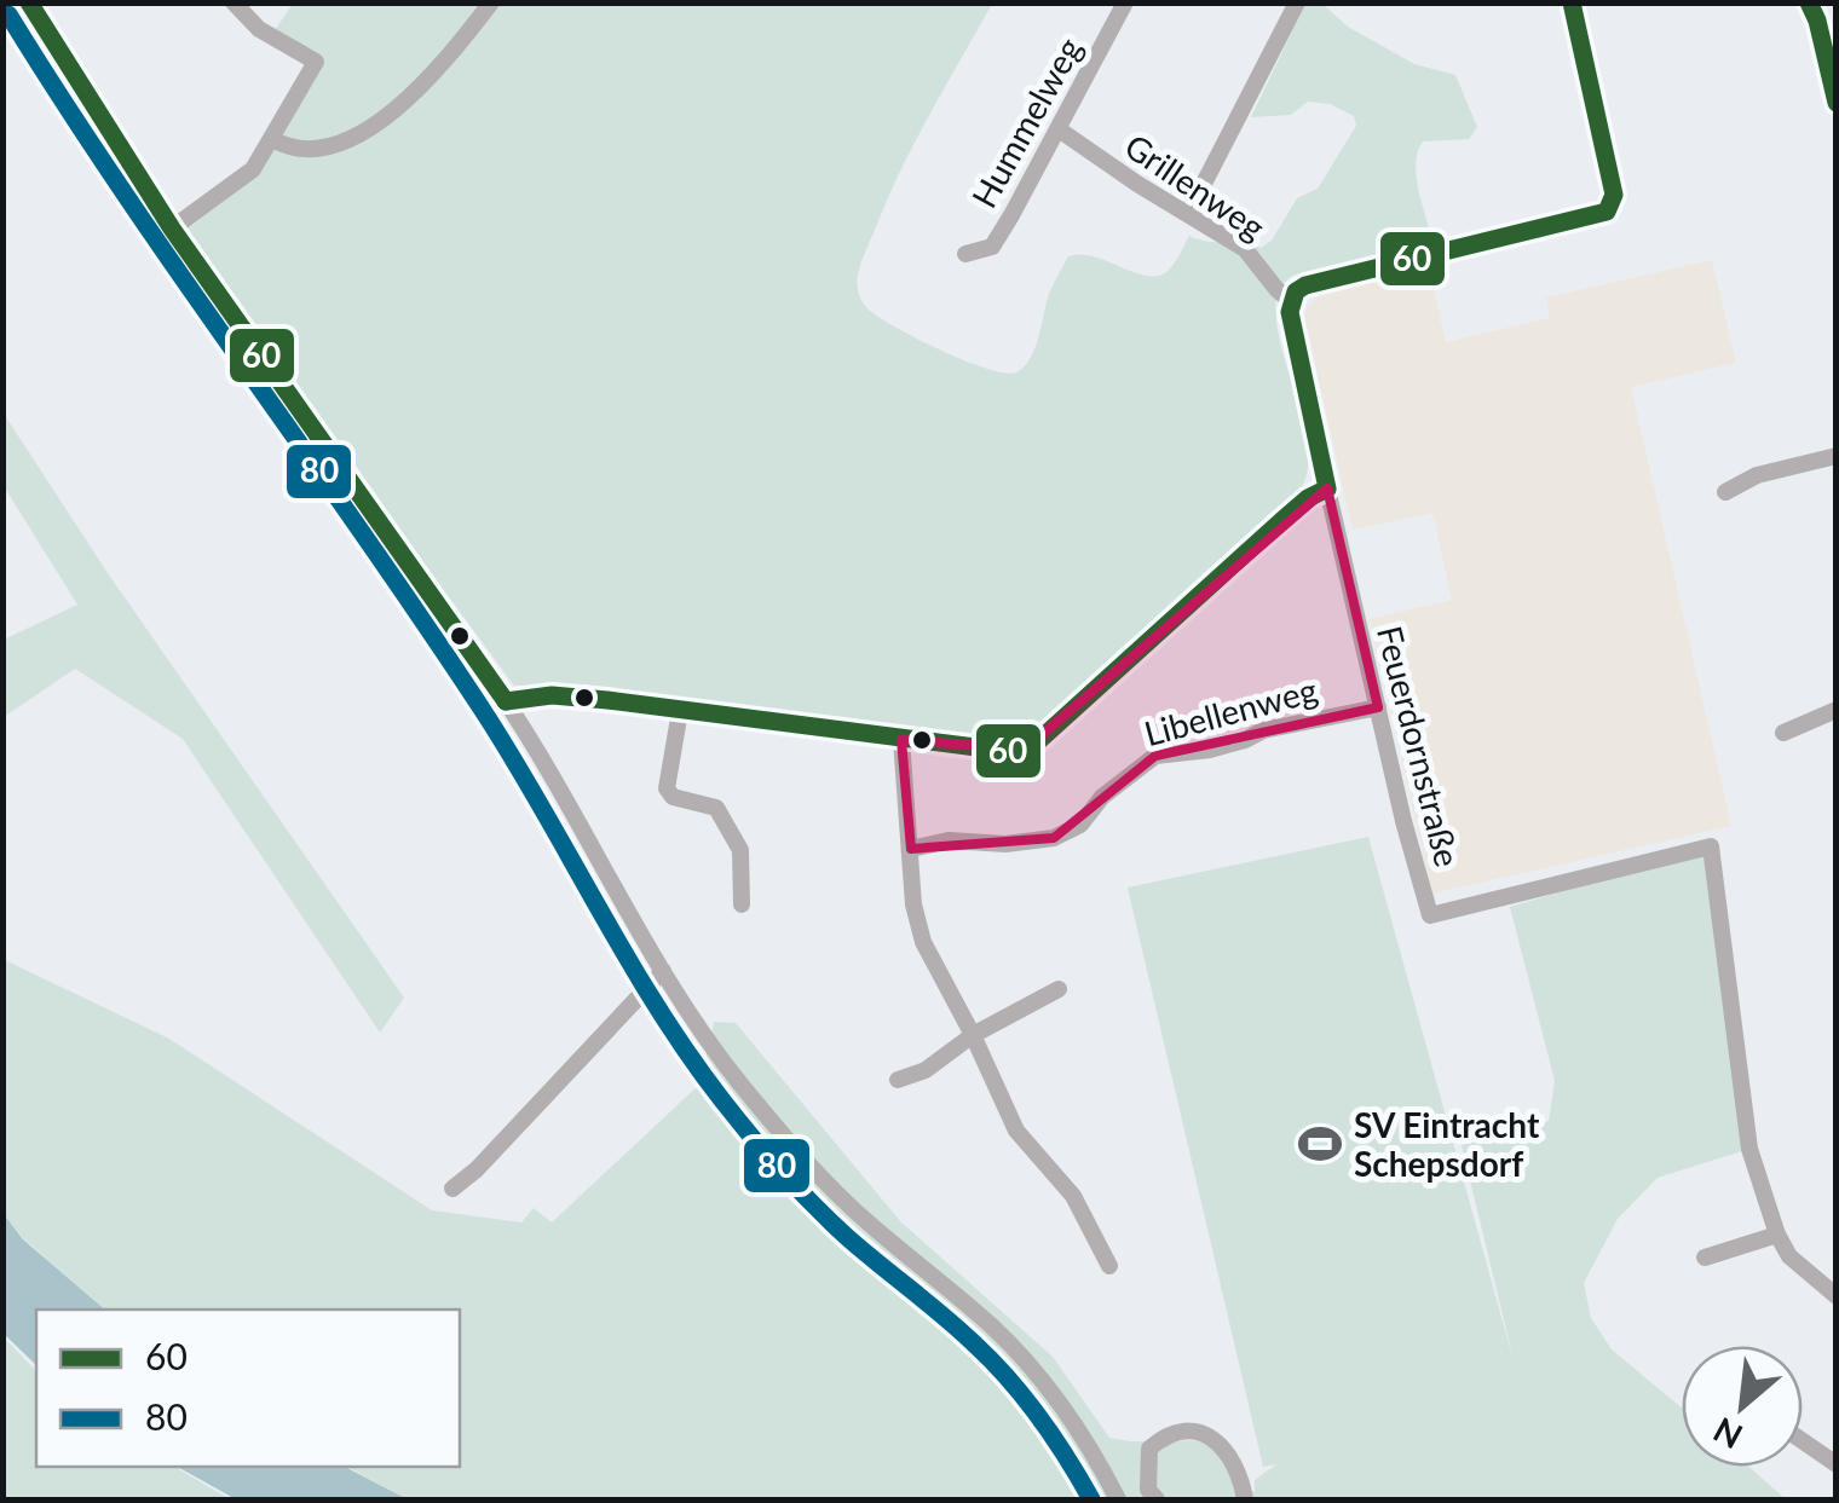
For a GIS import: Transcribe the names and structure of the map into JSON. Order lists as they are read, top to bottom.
{
  "streets": {
    "street": [
      "Hummelweg",
      "Grillenweg",
      "Libellenweg",
      "Feuerdornstraße"
    ]
  },
  "crossings": [
    ["Hummelweg", "Grillenweg"],
    ["Grillenweg", "Feuerdornstraße"],
    ["Libellenweg", "Feuerdornstraße"]
  ],
  "places": {
    "sports": ["SV Eintracht Schepsdorf"]
  },
  "lines": ["transit line 60", "transit line 80"],
  "legend": ["60", "80"],
  "north": "bottom left"
}
